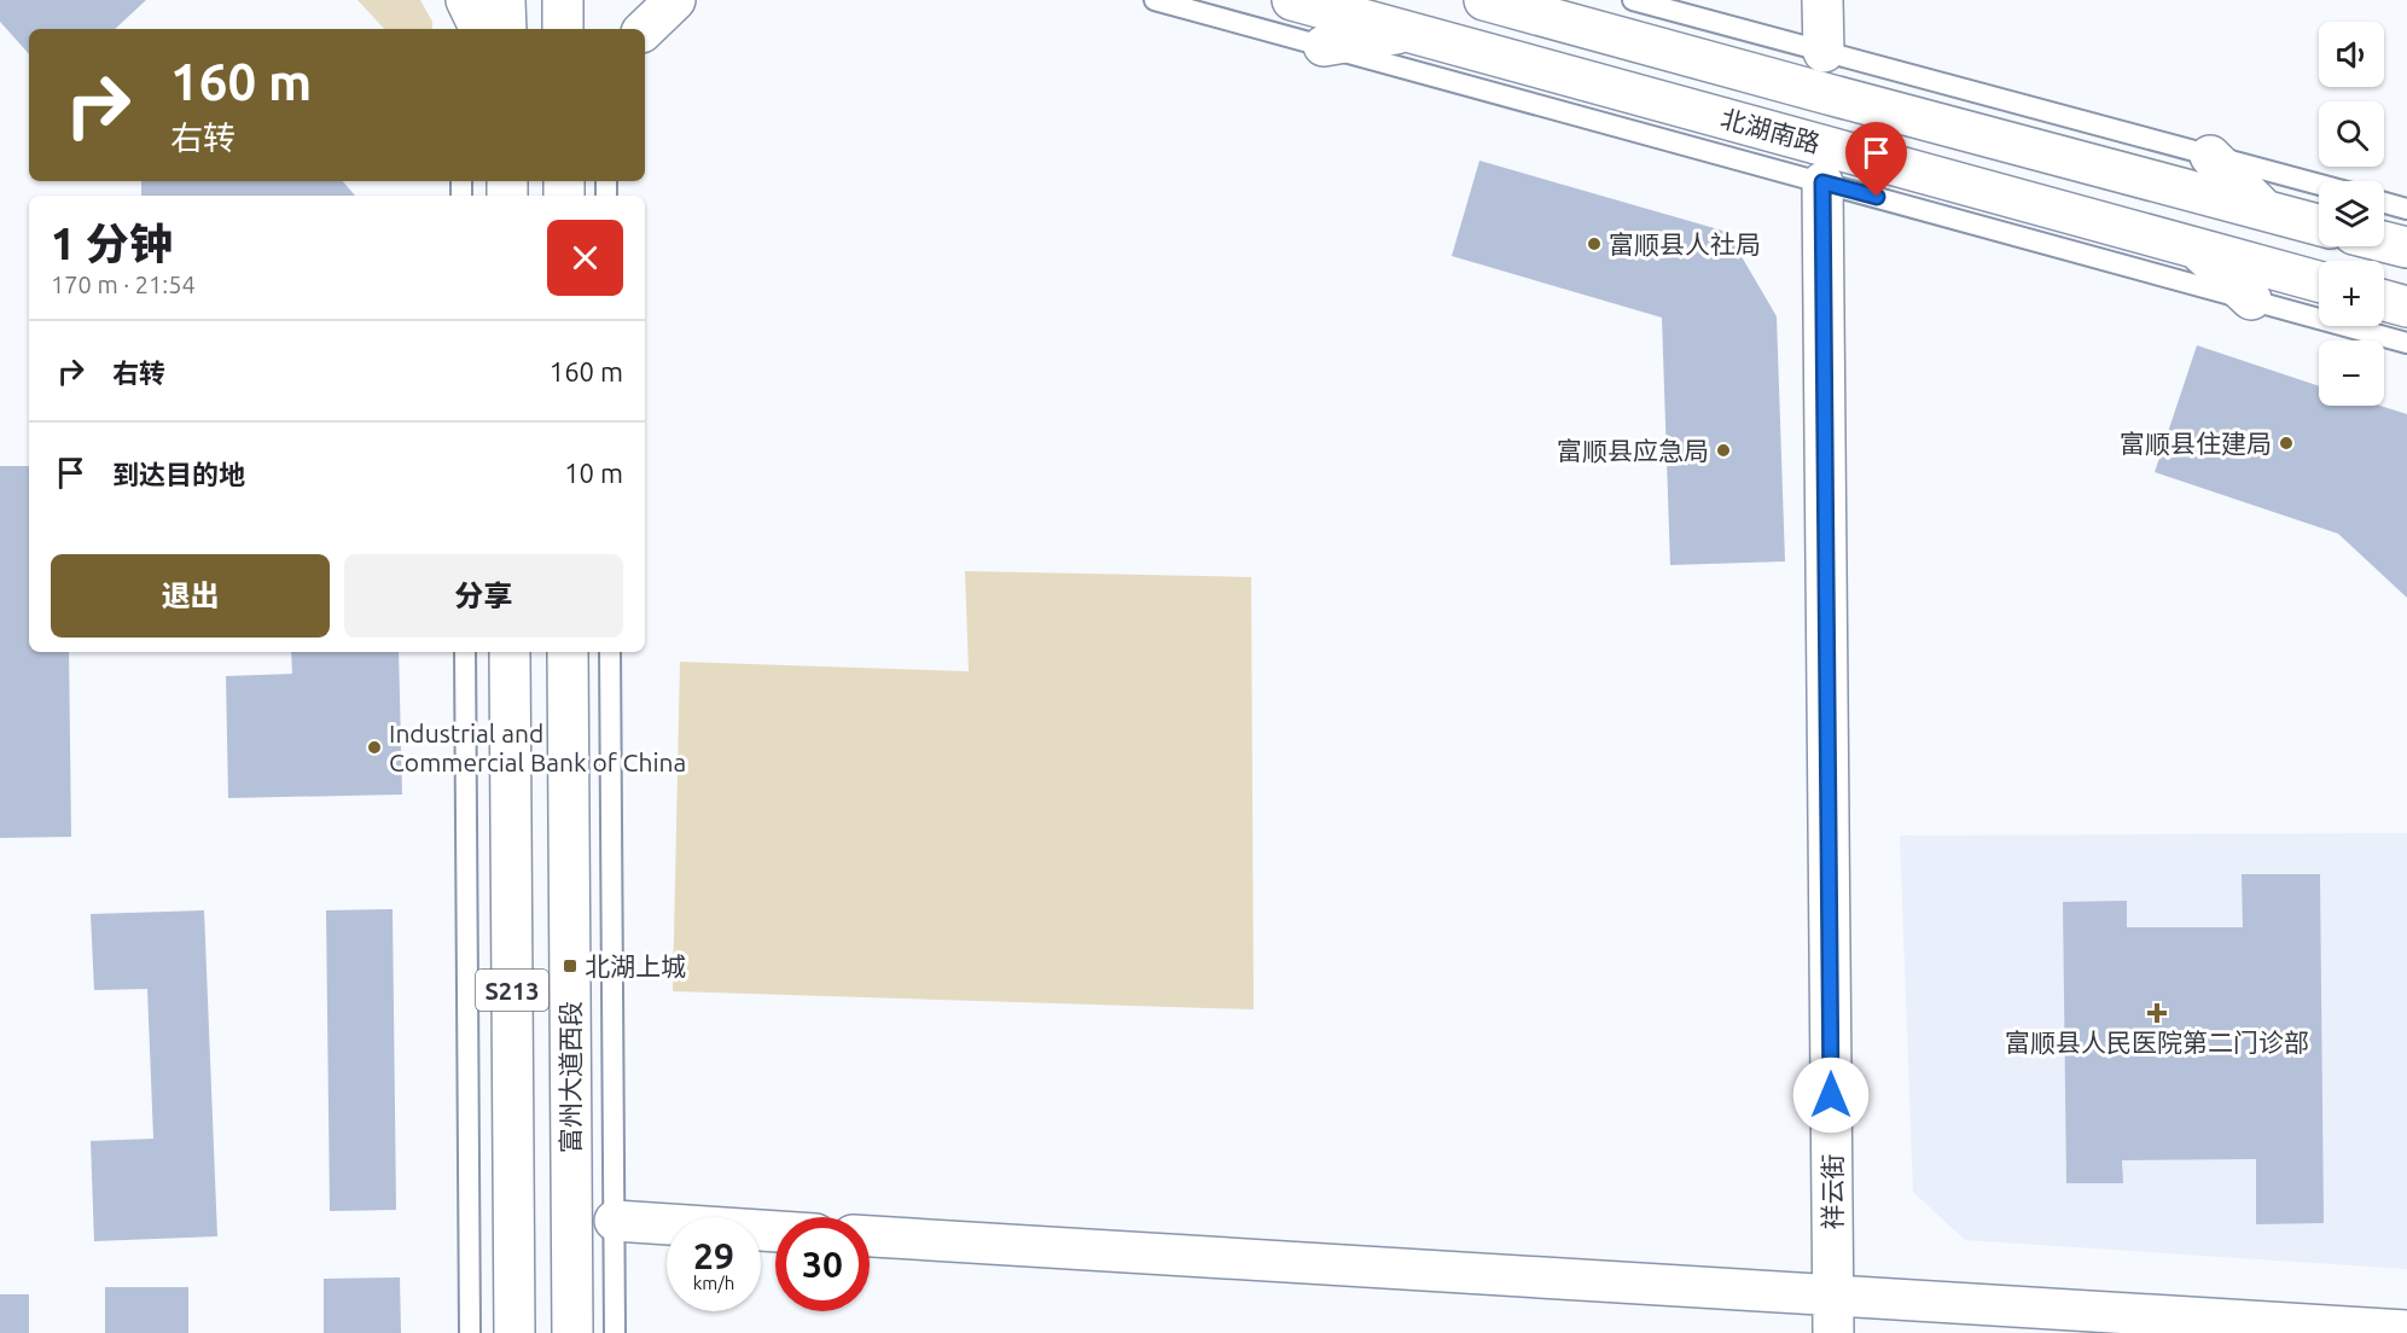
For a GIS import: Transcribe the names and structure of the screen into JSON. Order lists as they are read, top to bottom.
{
  "streets": {
    "main road": [
      "北湖南路",
      "S213",
      "富州大道西段",
      "祥云街"
    ]
  },
  "places": {
    "other": [
      "富顺县人社局",
      "富顺县住建局",
      "富顺县应急局",
      "Industrial and Commercial Bank of China"
    ],
    "transit": ["北湖上城"],
    "health": ["富顺县人民医院第二门诊部"]
  },
  "page": {
    "map_buttons": ["+", "−"],
    "turn": ["160 m", "右转"],
    "heading": ["1 分钟", "170 m · 21:54"],
    "list": [
      {
        "name": "右转",
        "value": "160 m"
      },
      {
        "name": "到达目的地",
        "value": "10 m"
      }
    ],
    "buttons": ["退出", "分享"],
    "speed": "29 km/h",
    "limit": "30"
  }
}
